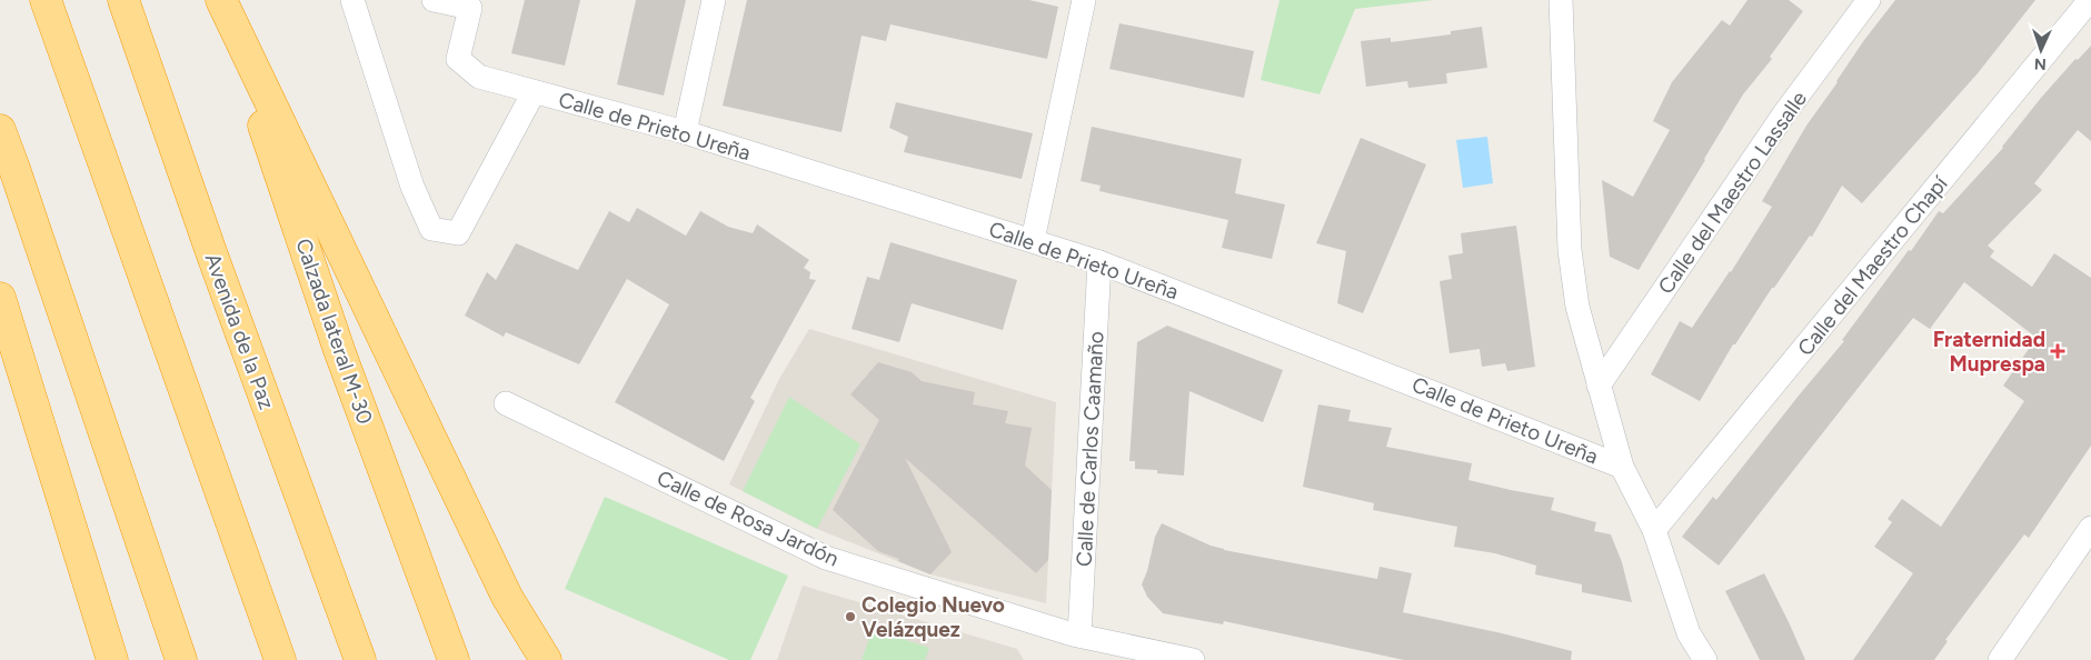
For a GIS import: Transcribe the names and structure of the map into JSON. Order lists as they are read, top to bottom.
{
  "streets": {
    "highway": ["Avenida de la Paz", "Calzada lateral M-30"],
    "street": [
      "Calle de Prieto Ureña",
      "Calle del Maestro Lassalle",
      "Calle del Maestro Chapí",
      "Calle de Carlos Caamaño",
      "Calle de Rosa Jardón"
    ]
  },
  "crossings": [
    ["Calle de Prieto Ureña", "Calle de Carlos Caamaño"],
    ["Calle de Carlos Caamaño", "Calle de Rosa Jardón"]
  ],
  "places": {
    "health": ["Fraternidad Muprespa"],
    "other": ["Colegio Nuevo Velázquez"]
  },
  "north": "bottom"
}
